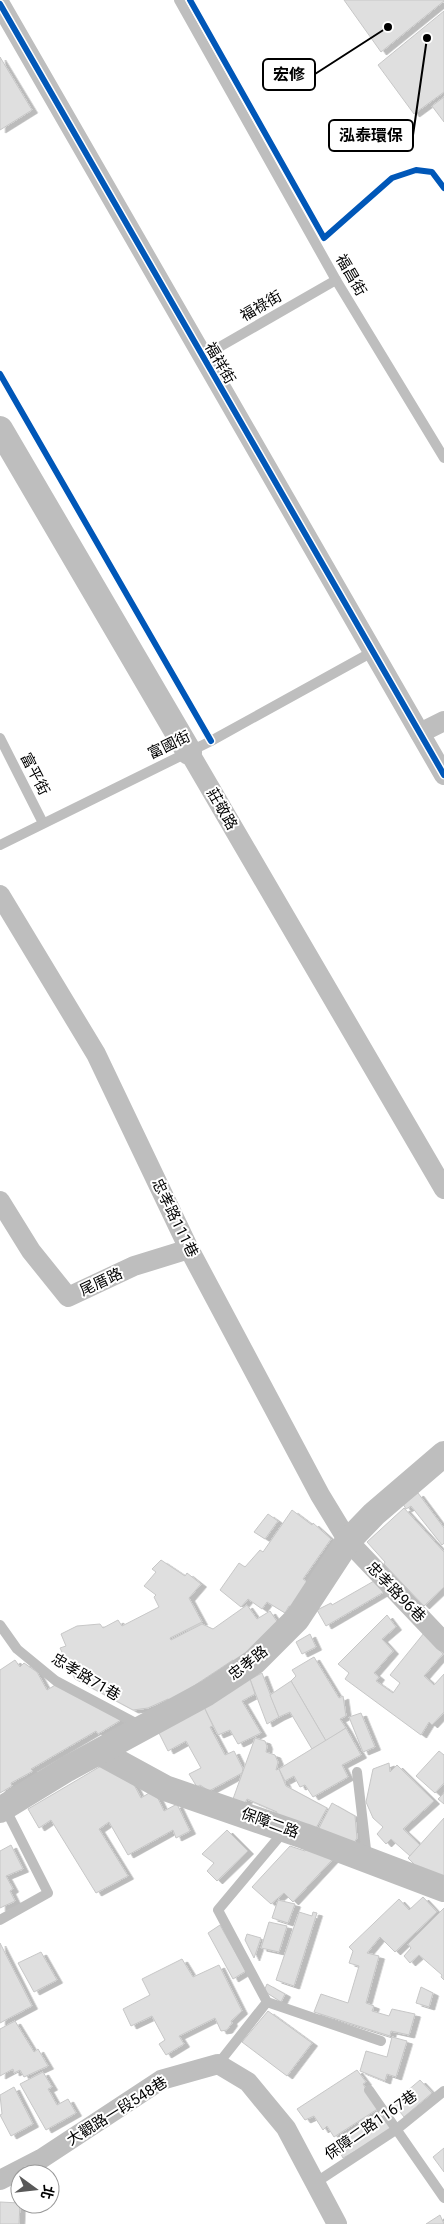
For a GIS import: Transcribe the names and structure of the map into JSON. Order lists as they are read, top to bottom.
{
  "streets": {
    "street": [
      "福祥街",
      "莊敬路",
      "忠孝路111巷",
      "尾厝路",
      "忠孝路96巷",
      "忠孝路",
      "保障二路",
      "大觀路一段548巷"
    ],
    "lane": [
      "福昌街",
      "福祿街",
      "富國街",
      "富平街",
      "忠孝路71巷",
      "保障二路1167巷"
    ]
  },
  "crossings": [
    ["福昌街", "福祿街"],
    ["福祿街", "福祥街"],
    ["福祥街", "富國街"],
    ["富國街", "富平街"],
    ["富國街", "莊敬路"],
    ["忠孝路111巷", "尾厝路"],
    ["忠孝路111巷", "忠孝路96巷"],
    ["忠孝路111巷", "忠孝路"],
    ["忠孝路96巷", "忠孝路"],
    ["忠孝路", "忠孝路71巷"],
    ["忠孝路", "保障二路"]
  ],
  "places": ["宏修", "泓泰環保"],
  "north": "right"
}
